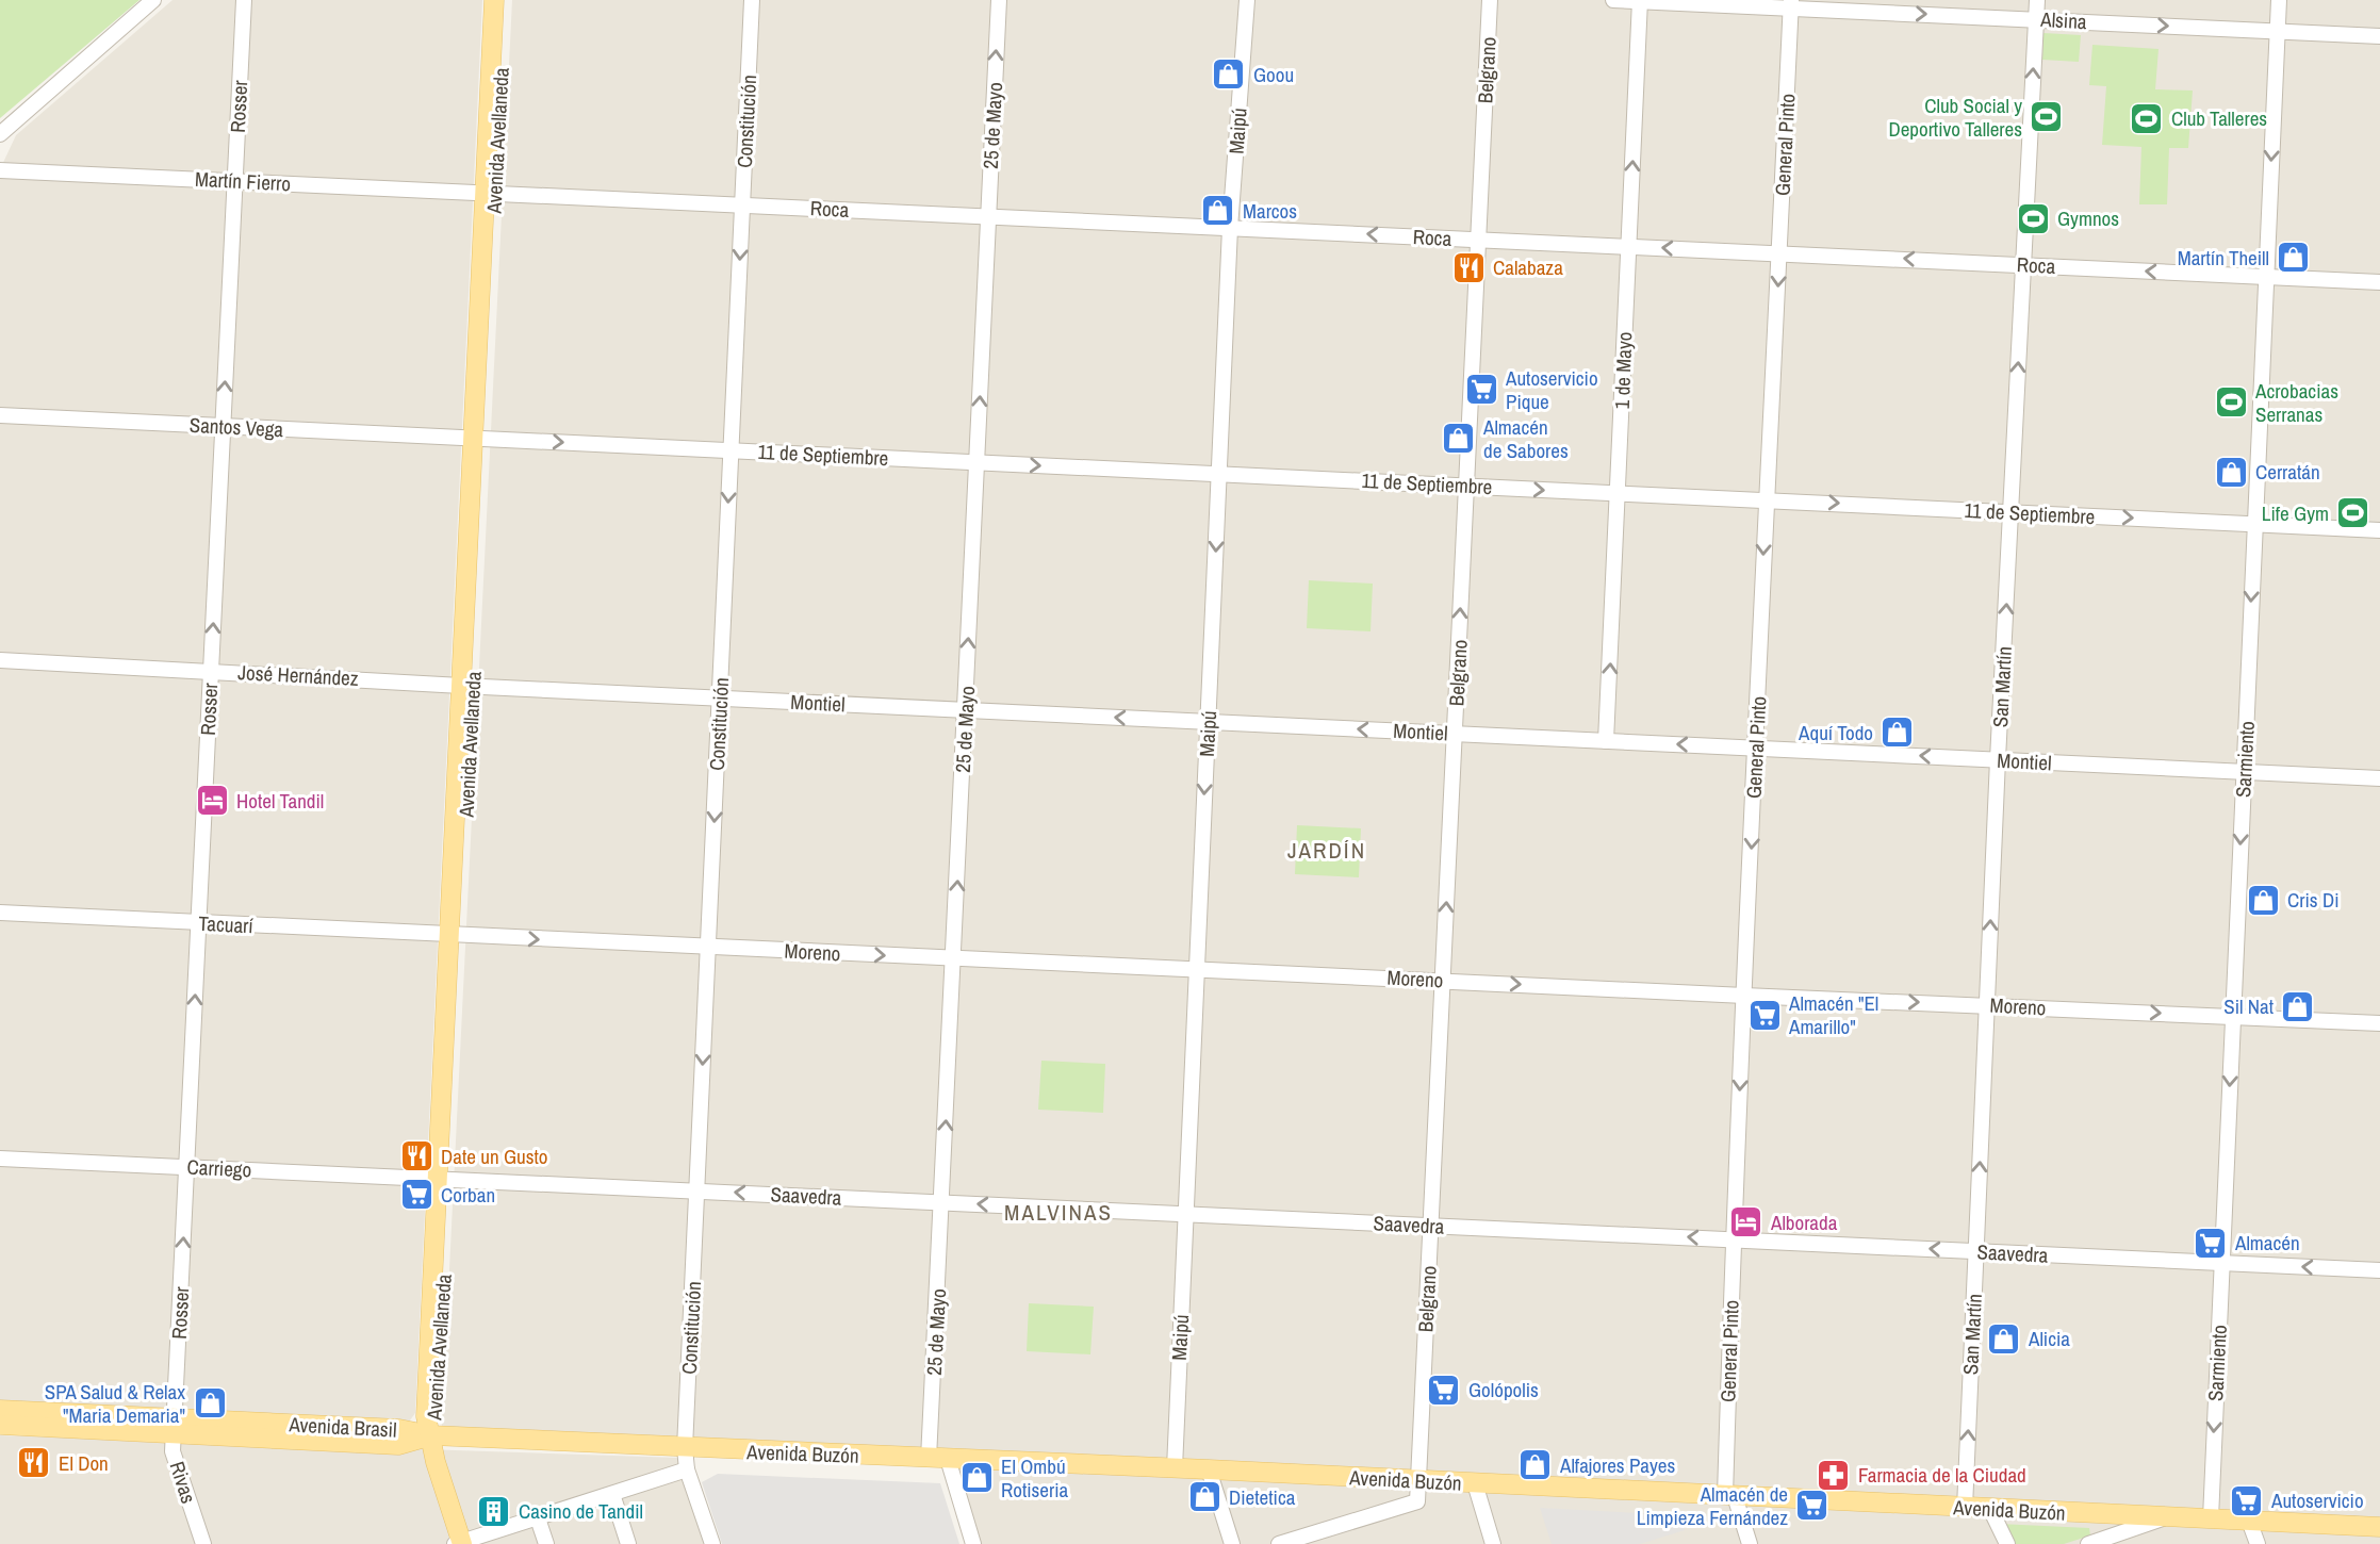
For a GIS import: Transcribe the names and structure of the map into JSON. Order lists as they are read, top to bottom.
{
  "streets": {
    "main road": ["Avenida Avellaneda", "Avenida Brasil", "Avenida Buzón"],
    "street": [
      "Alsina",
      "Belgrano",
      "Rosser",
      "Constitución",
      "25 de Mayo",
      "Maipú",
      "General Pinto",
      "Martín Fierro",
      "Roca",
      "1 de Mayo",
      "Santos Vega",
      "11 de Septiembre",
      "José Hernández",
      "San Martín",
      "Montiel",
      "Sarmiento",
      "Tacuarí",
      "Moreno",
      "Carriego",
      "Saavedra",
      "Rivas"
    ]
  },
  "crossings": [
    ["Alsina", "General Pinto"],
    ["Alsina", "1 de Mayo"],
    ["Alsina", "San Martín"],
    ["Alsina", "Sarmiento"],
    ["Belgrano", "Roca"],
    ["Belgrano", "11 de Septiembre"],
    ["Belgrano", "Montiel"],
    ["Belgrano", "Moreno"],
    ["Belgrano", "Saavedra"],
    ["Belgrano", "Avenida Buzón"],
    ["Rosser", "Martín Fierro"],
    ["Rosser", "Santos Vega"],
    ["Rosser", "José Hernández"],
    ["Rosser", "Tacuarí"],
    ["Rosser", "Carriego"],
    ["Rosser", "Avenida Brasil"],
    ["Rosser", "Rivas"],
    ["Constitución", "Roca"],
    ["Constitución", "11 de Septiembre"],
    ["Constitución", "Montiel"],
    ["Constitución", "Moreno"],
    ["Constitución", "Saavedra"],
    ["Constitución", "Avenida Buzón"],
    ["25 de Mayo", "Roca"],
    ["25 de Mayo", "11 de Septiembre"],
    ["25 de Mayo", "Montiel"],
    ["25 de Mayo", "Moreno"],
    ["25 de Mayo", "Saavedra"],
    ["25 de Mayo", "Avenida Buzón"],
    ["Maipú", "Roca"],
    ["Maipú", "11 de Septiembre"],
    ["Maipú", "Montiel"],
    ["Maipú", "Moreno"],
    ["Maipú", "Saavedra"],
    ["Maipú", "Avenida Buzón"],
    ["Avenida Avellaneda", "Martín Fierro"],
    ["Avenida Avellaneda", "Roca"],
    ["Avenida Avellaneda", "Santos Vega"],
    ["Avenida Avellaneda", "11 de Septiembre"],
    ["Avenida Avellaneda", "José Hernández"],
    ["Avenida Avellaneda", "Montiel"],
    ["Avenida Avellaneda", "Tacuarí"],
    ["Avenida Avellaneda", "Moreno"],
    ["Avenida Avellaneda", "Carriego"],
    ["Avenida Avellaneda", "Saavedra"],
    ["Avenida Avellaneda", "Avenida Brasil"],
    ["Avenida Avellaneda", "Avenida Buzón"],
    ["General Pinto", "Roca"],
    ["General Pinto", "11 de Septiembre"],
    ["General Pinto", "Montiel"],
    ["General Pinto", "Moreno"],
    ["General Pinto", "Saavedra"],
    ["General Pinto", "Avenida Buzón"],
    ["Martín Fierro", "Roca"],
    ["Roca", "1 de Mayo"],
    ["Roca", "San Martín"],
    ["Roca", "Sarmiento"],
    ["1 de Mayo", "11 de Septiembre"],
    ["1 de Mayo", "Montiel"],
    ["Santos Vega", "11 de Septiembre"],
    ["11 de Septiembre", "San Martín"],
    ["11 de Septiembre", "Sarmiento"],
    ["José Hernández", "Montiel"],
    ["San Martín", "Montiel"],
    ["San Martín", "Moreno"],
    ["San Martín", "Saavedra"],
    ["San Martín", "Avenida Buzón"],
    ["Montiel", "Sarmiento"],
    ["Sarmiento", "Moreno"],
    ["Sarmiento", "Saavedra"],
    ["Sarmiento", "Avenida Buzón"],
    ["Tacuarí", "Moreno"],
    ["Carriego", "Saavedra"],
    ["Avenida Brasil", "Avenida Buzón"],
    ["Avenida Brasil", "Rivas"]
  ],
  "one_way": [
    "Alsina",
    "Rosser",
    "Constitución",
    "25 de Mayo",
    "General Pinto",
    "Roca",
    "1 de Mayo",
    "11 de Septiembre",
    "San Martín",
    "Montiel",
    "Sarmiento",
    "Moreno",
    "Saavedra"
  ],
  "districts": ["JARDÍN", "MALVINAS"],
  "places": {
    "shop": [
      "Goou",
      "Marcos",
      "Martín Theill",
      "Almacén de Sabores",
      "Cerratán",
      "Aquí Todo",
      "Cris Di",
      "Sil Nat",
      "Alicia",
      "SPA Salud & Relax \"Maria Demaria\"",
      "Alfajores Payes",
      "El Ombú Rotiseria",
      "Dietetica"
    ],
    "sports": [
      "Club Social y Deportivo Talleres",
      "Club Talleres",
      "Gymnos",
      "Acrobacias Serranas",
      "Life Gym"
    ],
    "restaurant": ["Calabaza", "Date un Gusto", "El Don"],
    "supermarket": [
      "Autoservicio Pique",
      "Almacén \"El Amarillo\"",
      "Corban",
      "Almacén",
      "Golópolis",
      "Autoservicio",
      "Almacén de Limpieza Fernández"
    ],
    "hotel": ["Hotel Tandil", "Alborada"],
    "pharmacy": ["Farmacia de la Ciudad"],
    "building": ["Casino de Tandil"]
  }
}
